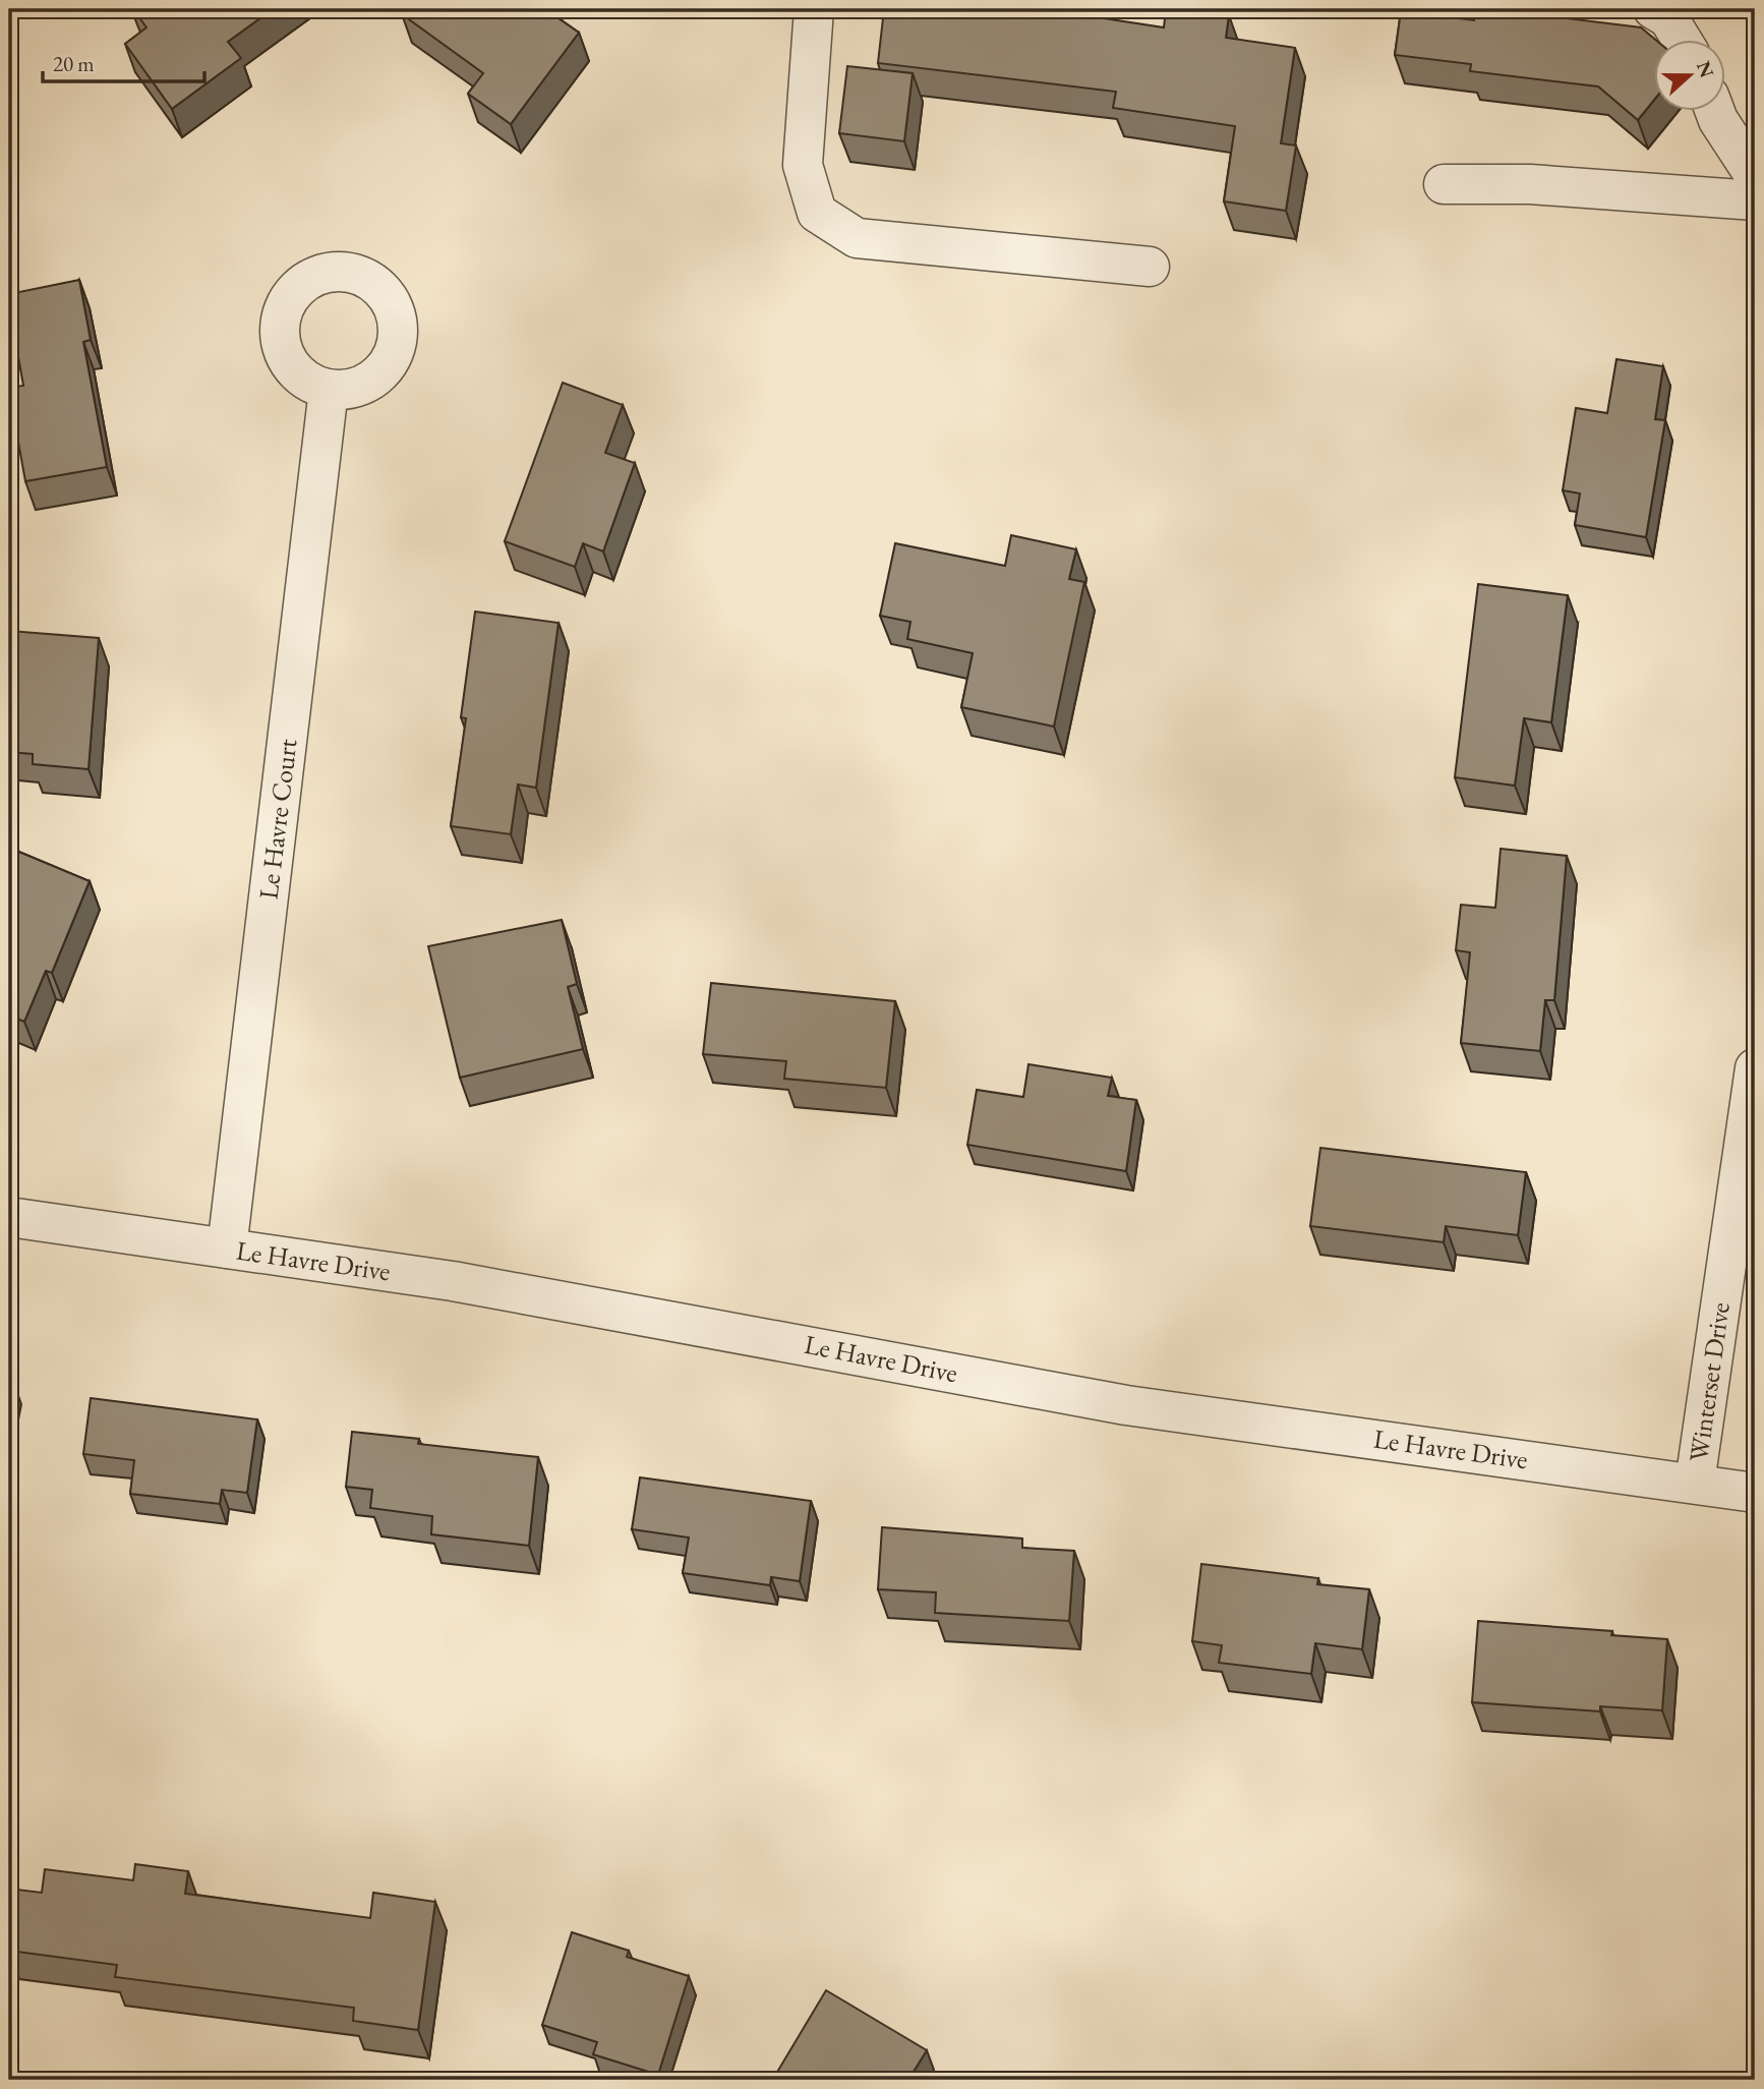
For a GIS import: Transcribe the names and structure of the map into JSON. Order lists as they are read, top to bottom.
{
  "streets": {
    "street": ["Le Havre Court", "Le Havre Drive", "Winterset Drive"]
  },
  "crossings": [
    ["Le Havre Court", "Le Havre Drive"],
    ["Le Havre Drive", "Winterset Drive"]
  ],
  "scale_bar": "20 m",
  "north": "right"
}
